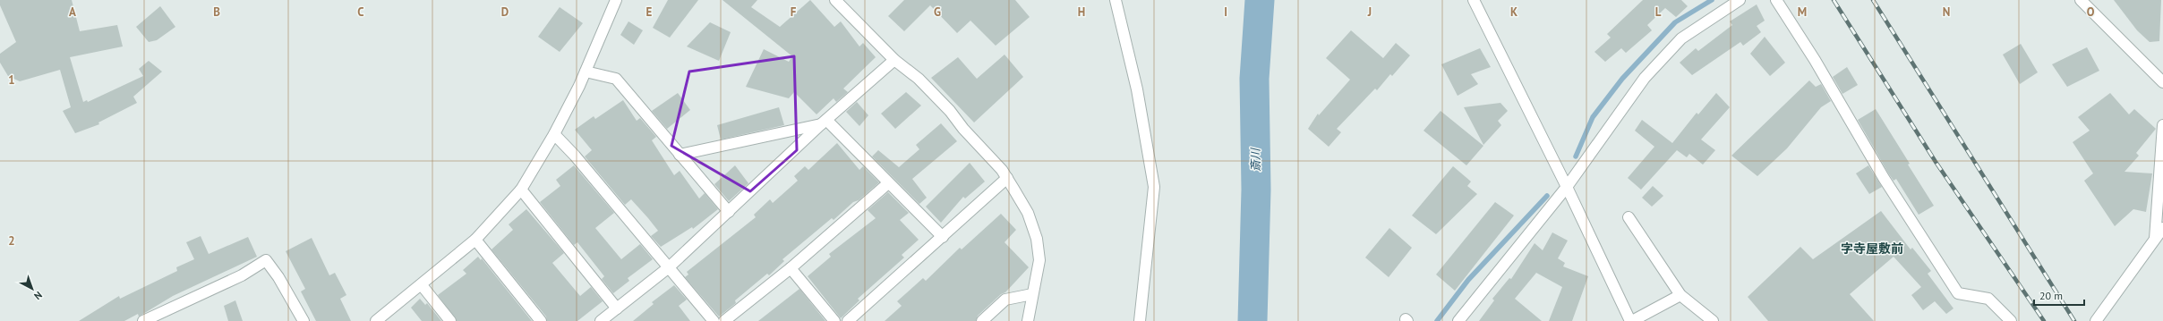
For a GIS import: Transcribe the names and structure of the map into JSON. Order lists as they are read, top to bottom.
{
  "districts": ["字寺屋敷前"],
  "water": ["斎川"],
  "scale_bar": "20 m",
  "north": "bottom right",
  "grid": {
    "columns": [
      "A",
      "B",
      "C",
      "D",
      "E",
      "F",
      "G",
      "H",
      "I",
      "J",
      "K",
      "L",
      "M",
      "N",
      "O"
    ],
    "rows": ["1", "2"]
  }
}
